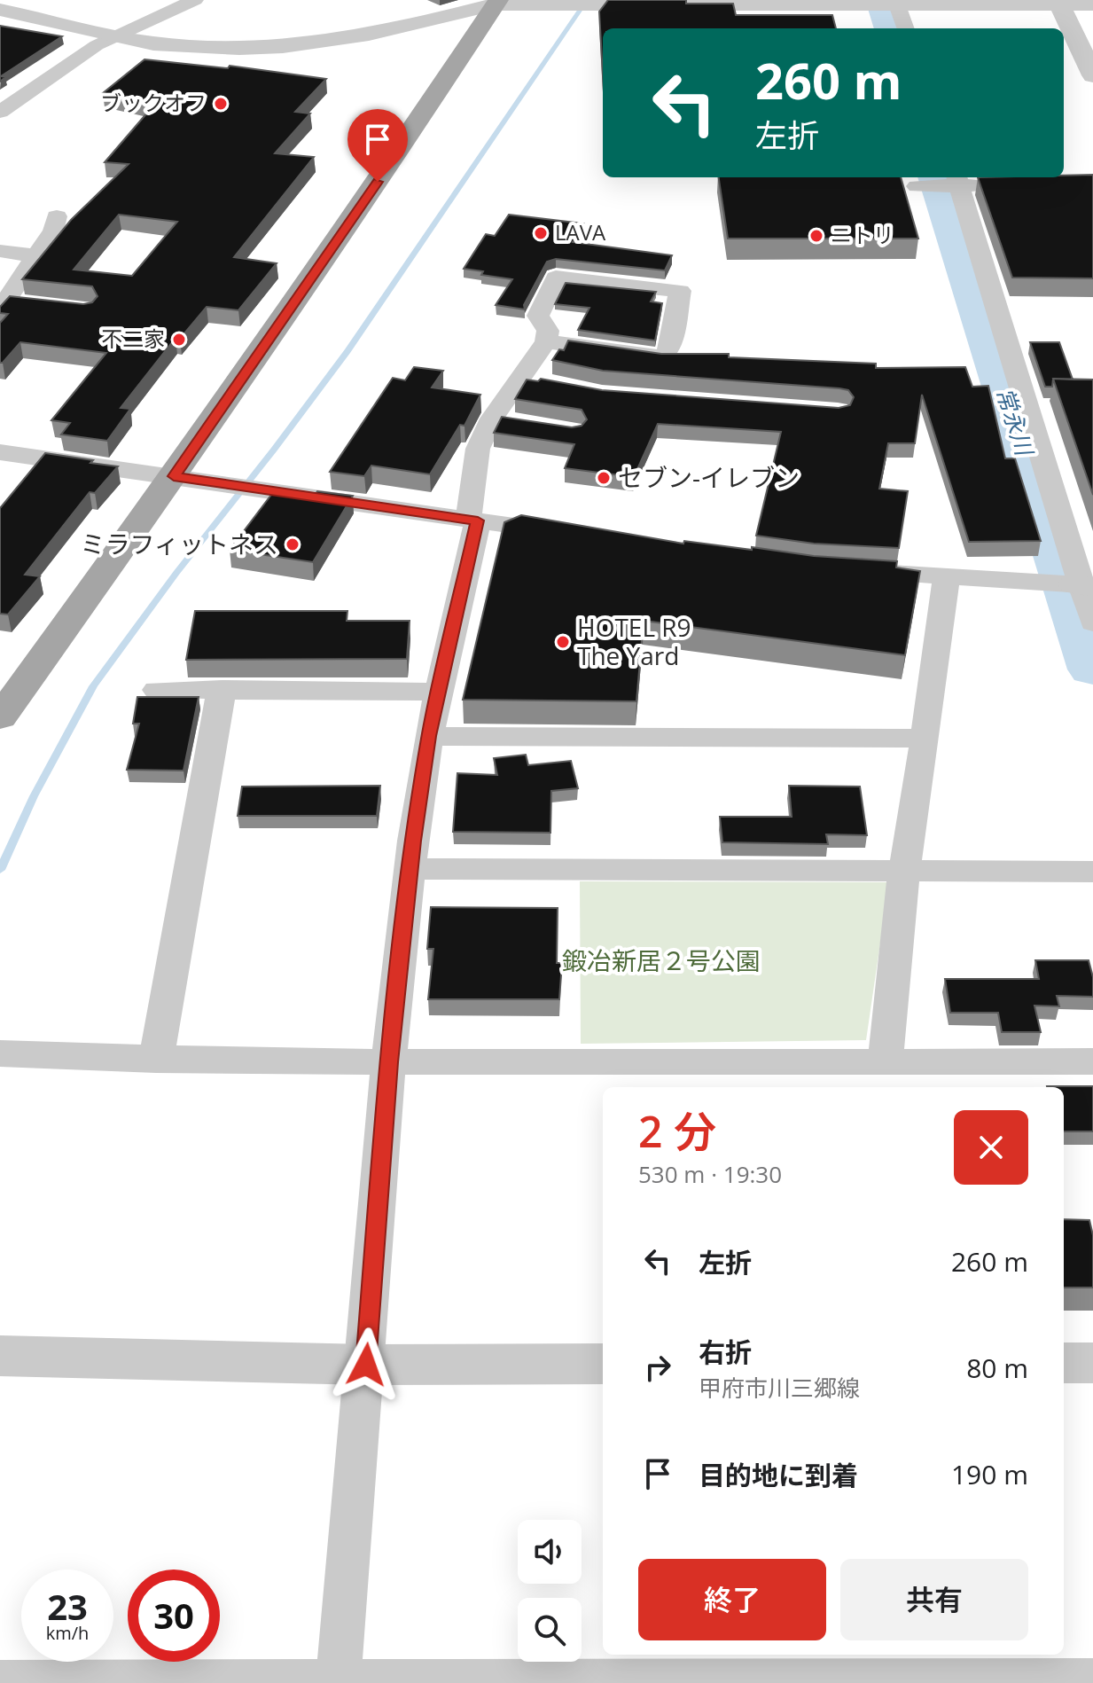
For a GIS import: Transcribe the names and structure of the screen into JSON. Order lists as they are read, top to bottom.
{
  "water": ["常永川"],
  "parks": ["鍛冶新居２号公園"],
  "places": [
    "ブックオフ",
    "LAVA",
    "ニトリ",
    "不二家",
    "セブン-イレブン",
    "ミラフィットネス",
    "HOTEL R9 The Yard"
  ],
  "page": {
    "turn": ["260 m", "左折"],
    "heading": ["2 分", "530 m · 19:30"],
    "list": [
      {
        "name": "左折",
        "value": "260 m"
      },
      {
        "name": "右折",
        "note": "甲府市川三郷線",
        "value": "80 m"
      },
      {
        "name": "目的地に到着",
        "value": "190 m"
      }
    ],
    "buttons": ["終了", "共有"],
    "speed": "23 km/h",
    "limit": "30"
  }
}
